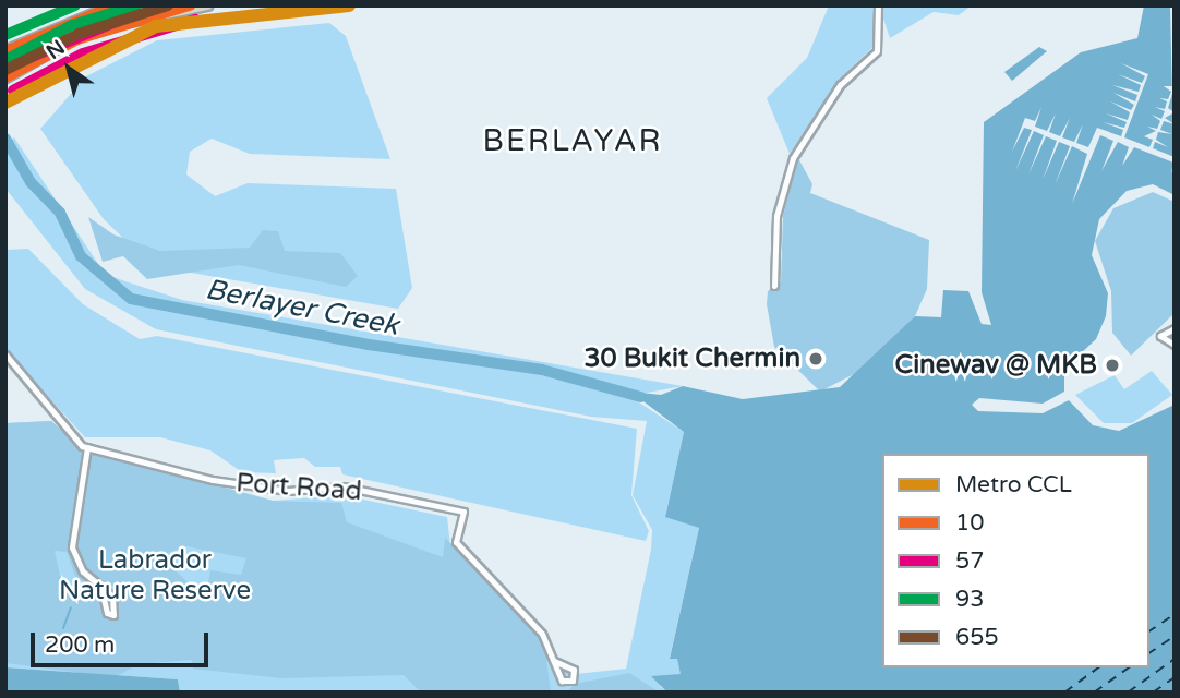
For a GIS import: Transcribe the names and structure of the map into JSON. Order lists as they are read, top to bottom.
{
  "streets": {
    "street": ["Port Road"]
  },
  "districts": ["BERLAYAR"],
  "water": ["Berlayer Creek"],
  "parks": ["Labrador Nature Reserve"],
  "places": ["30 Bukit Chermin", "Cinewav @ MKB"],
  "lines": [
    "metro line CCL",
    "transit line 10",
    "transit line 93",
    "transit line 655",
    "transit line 57"
  ],
  "legend": [
    "Metro CCL",
    "10",
    "57",
    "93",
    "655"
  ],
  "scale_bar": "200 m",
  "north": "top left"
}
